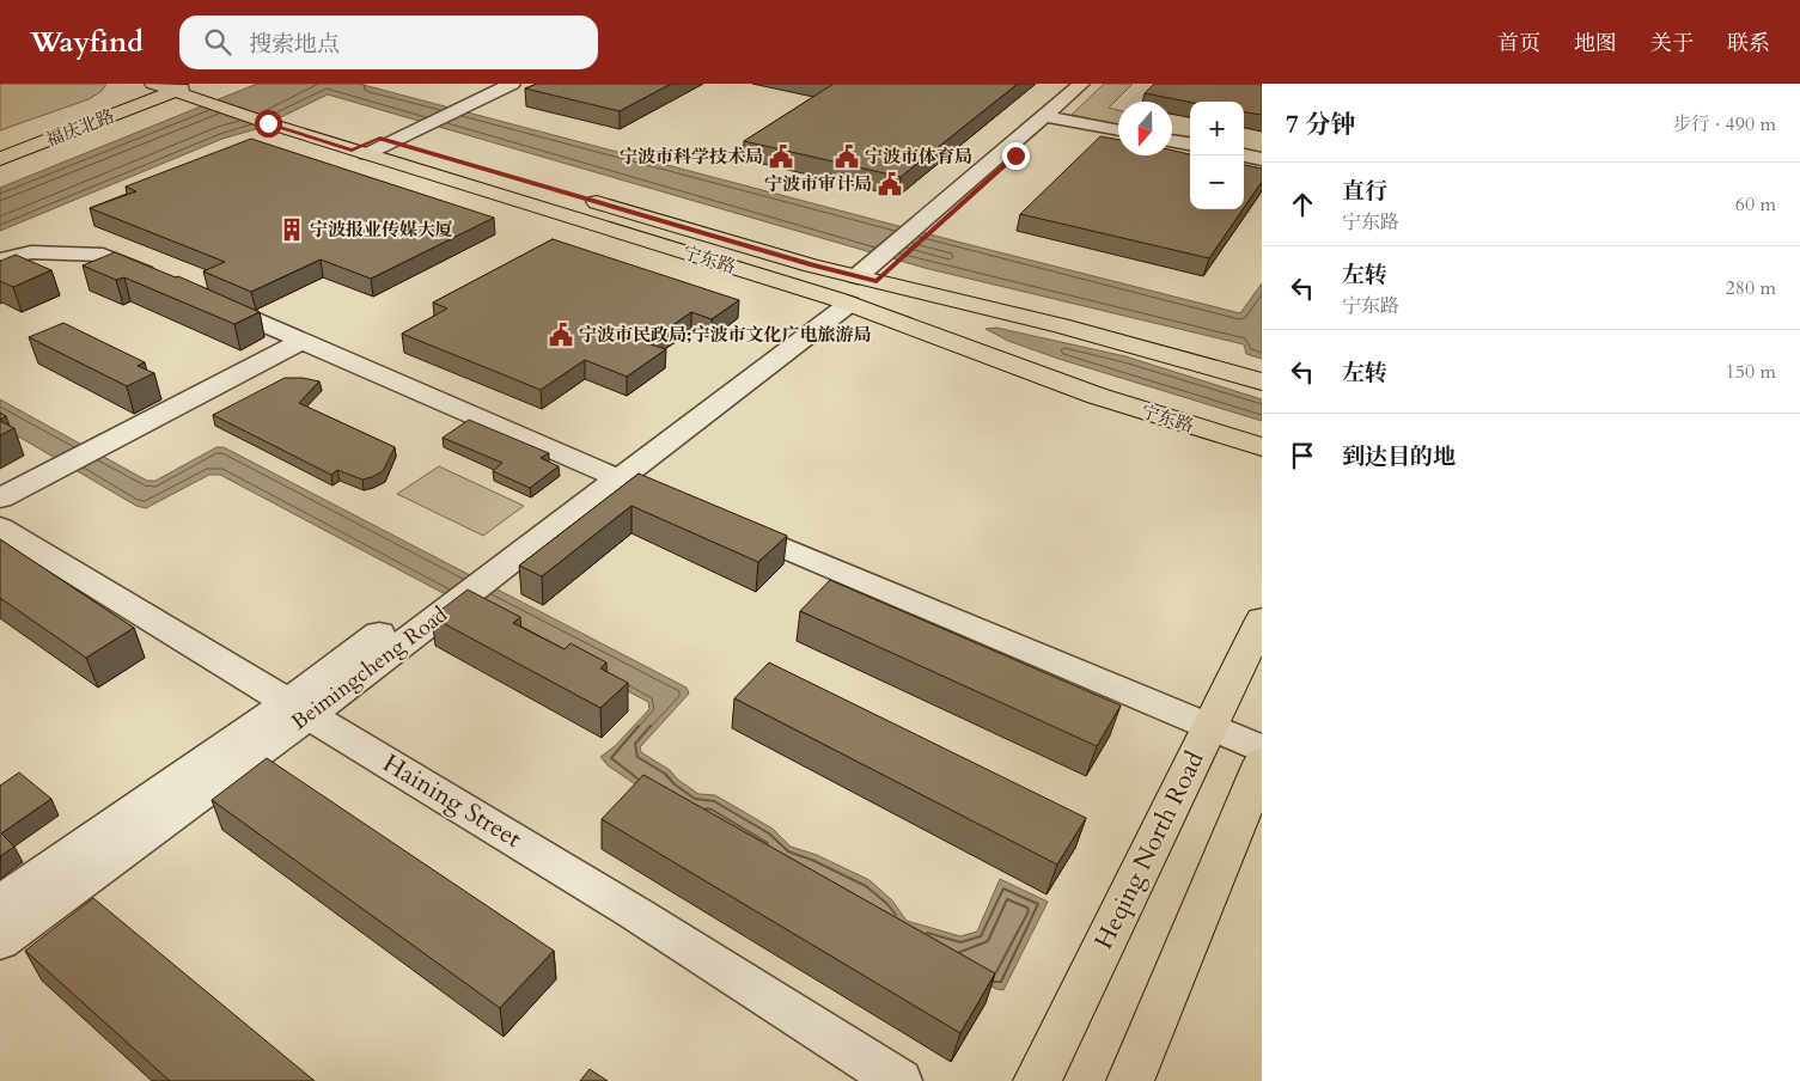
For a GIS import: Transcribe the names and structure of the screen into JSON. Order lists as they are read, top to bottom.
{
  "streets": {
    "main road": ["福庆北路", "宁东路", "Heqing North Road"],
    "street": ["Beimingcheng Road", "Haining Street"]
  },
  "crossings": [
    ["福庆北路", "宁东路"],
    ["宁东路", "Beimingcheng Road"],
    ["Beimingcheng Road", "Haining Street"]
  ],
  "places": {
    "public building": [
      "宁波市科学技术局",
      "宁波市体育局",
      "宁波市审计局",
      "宁波市民政局;宁波市文化广电旅游局"
    ],
    "building": ["宁波报业传媒大厦"]
  },
  "north": "bottom",
  "page": {
    "header": "Wayfind",
    "search": "搜索地点",
    "nav": [
      "首页",
      "地图",
      "关于",
      "联系"
    ],
    "heading": ["7 分钟", "步行 · 490 m"],
    "map_buttons": ["+", "−"],
    "list": [
      ["直行", "宁东路", "60 m"],
      ["左转", "宁东路", "280 m"],
      ["左转", "150 m"],
      "到达目的地"
    ]
  }
}
